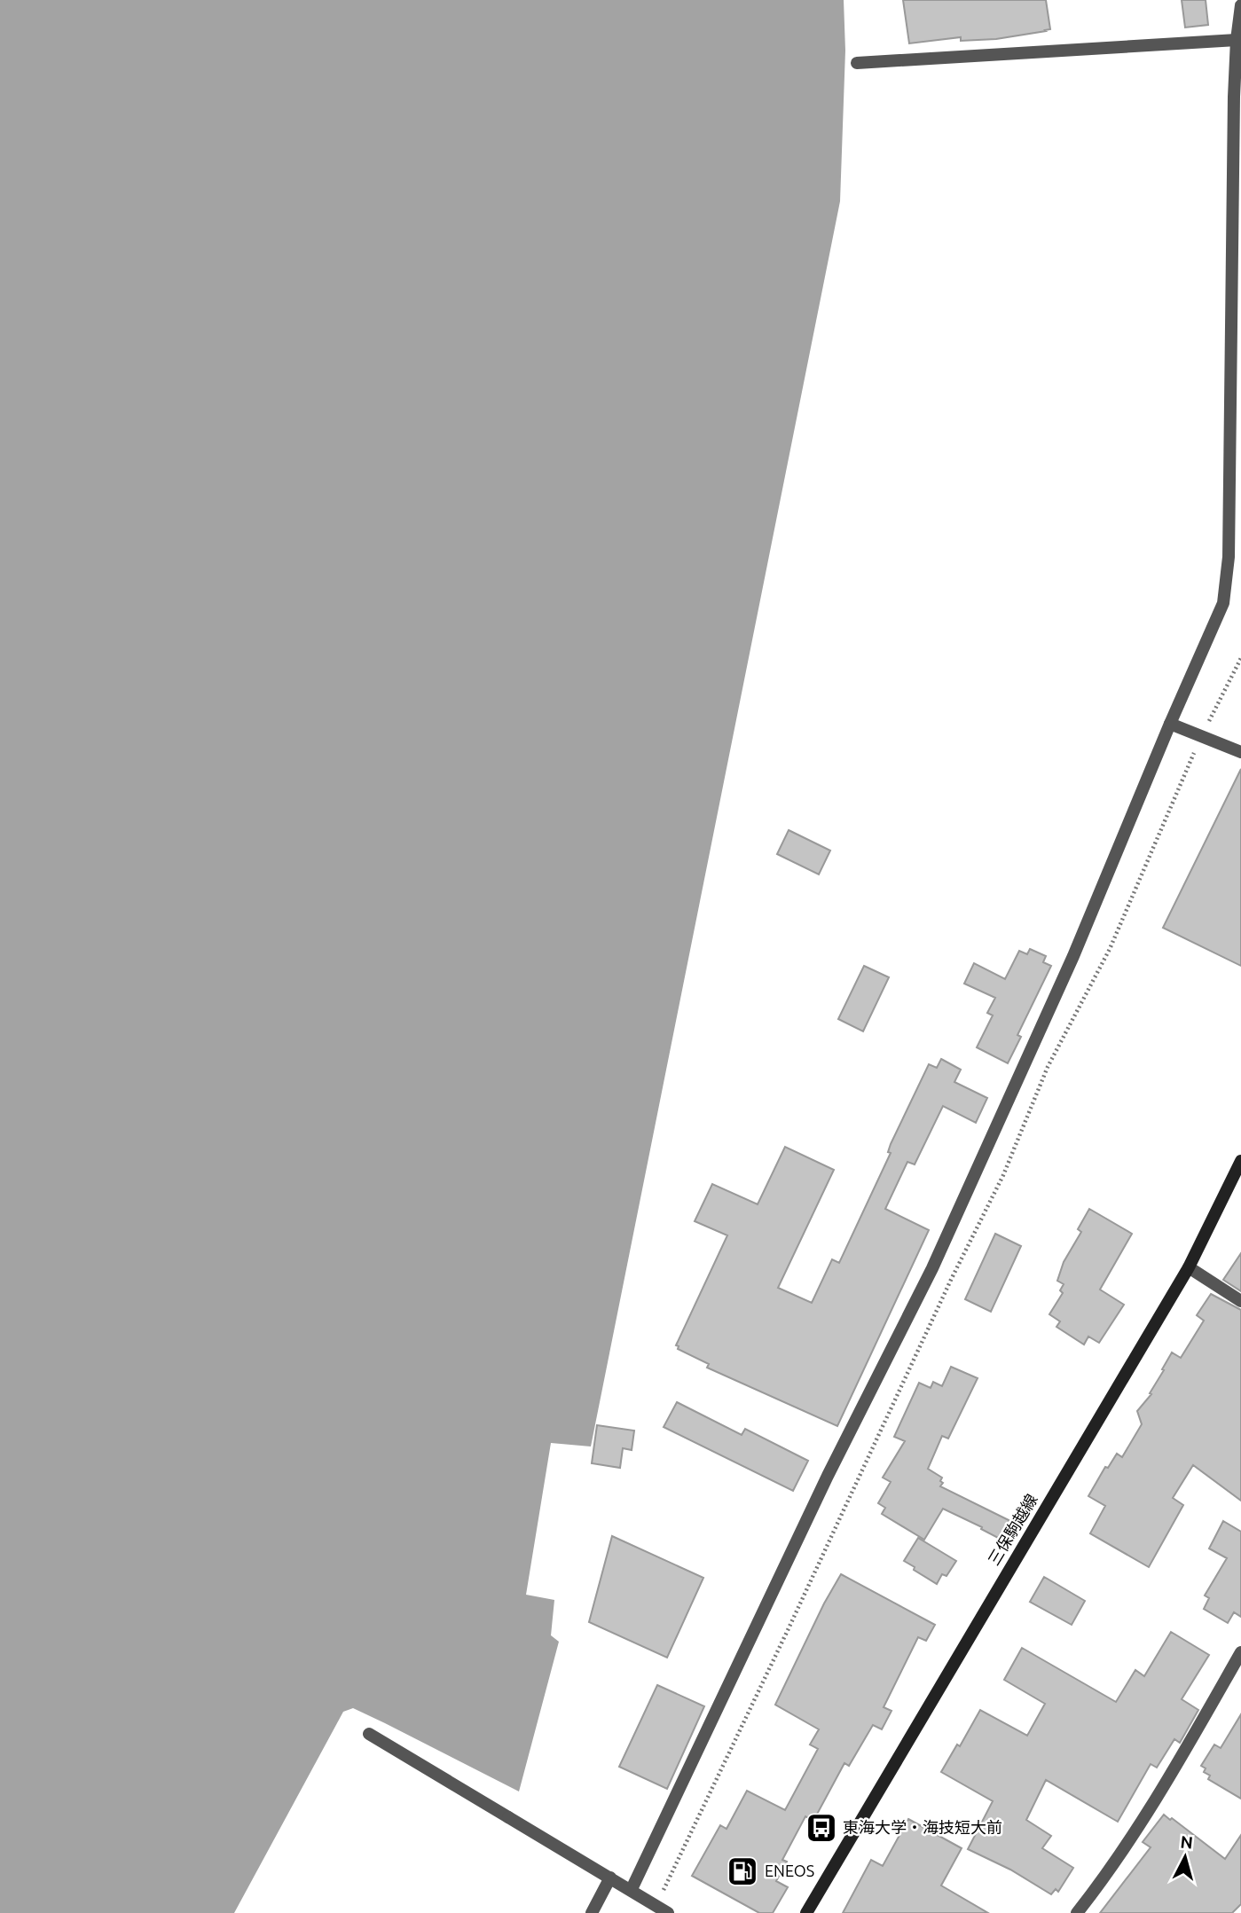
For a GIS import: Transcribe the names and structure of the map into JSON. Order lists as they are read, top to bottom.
{
  "streets": {
    "main road": ["三保駒越線"]
  },
  "places": {
    "bus stop": ["東海大学・海技短大前"],
    "fuel station": ["ENEOS"]
  },
  "north": "top"
}
